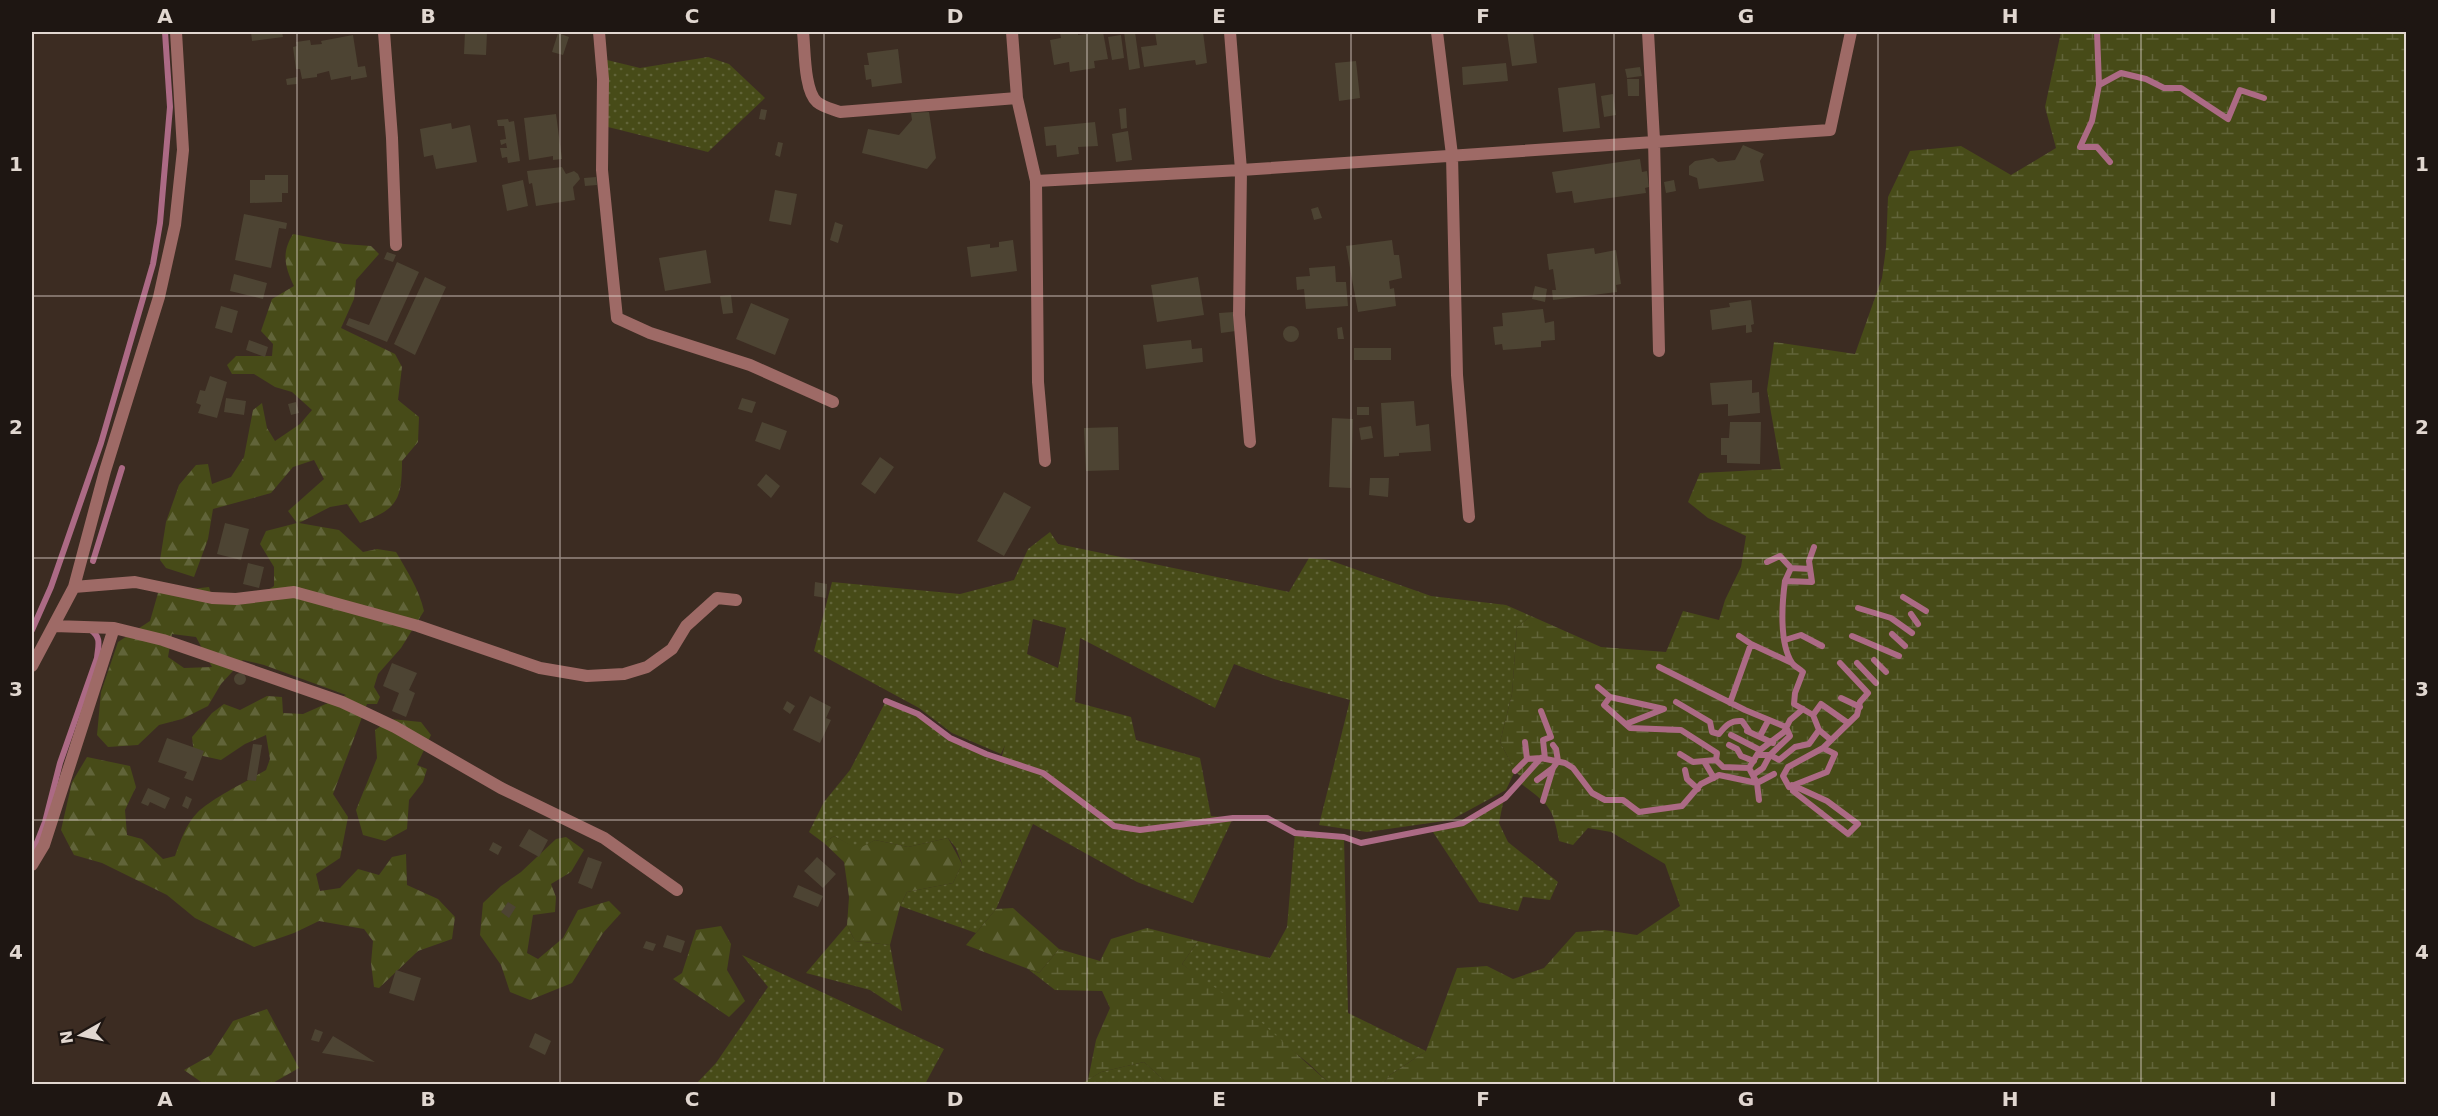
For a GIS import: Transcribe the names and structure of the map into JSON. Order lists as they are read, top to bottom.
{
  "north": "left",
  "grid": {
    "columns": [
      "A",
      "B",
      "C",
      "D",
      "E",
      "F",
      "G",
      "H",
      "I"
    ],
    "rows": [
      "1",
      "2",
      "3",
      "4"
    ]
  }
}
